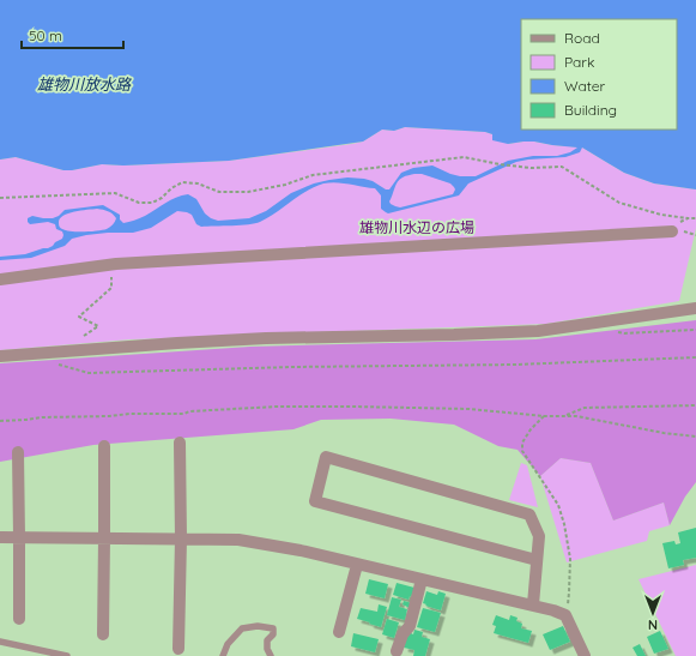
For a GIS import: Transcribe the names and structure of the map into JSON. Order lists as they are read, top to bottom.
{
  "water": ["雄物川放水路"],
  "parks": ["雄物川水辺の広場"],
  "legend": [
    "Road",
    "Park",
    "Water",
    "Building"
  ],
  "scale_bar": "50 m",
  "north": "bottom"
}
